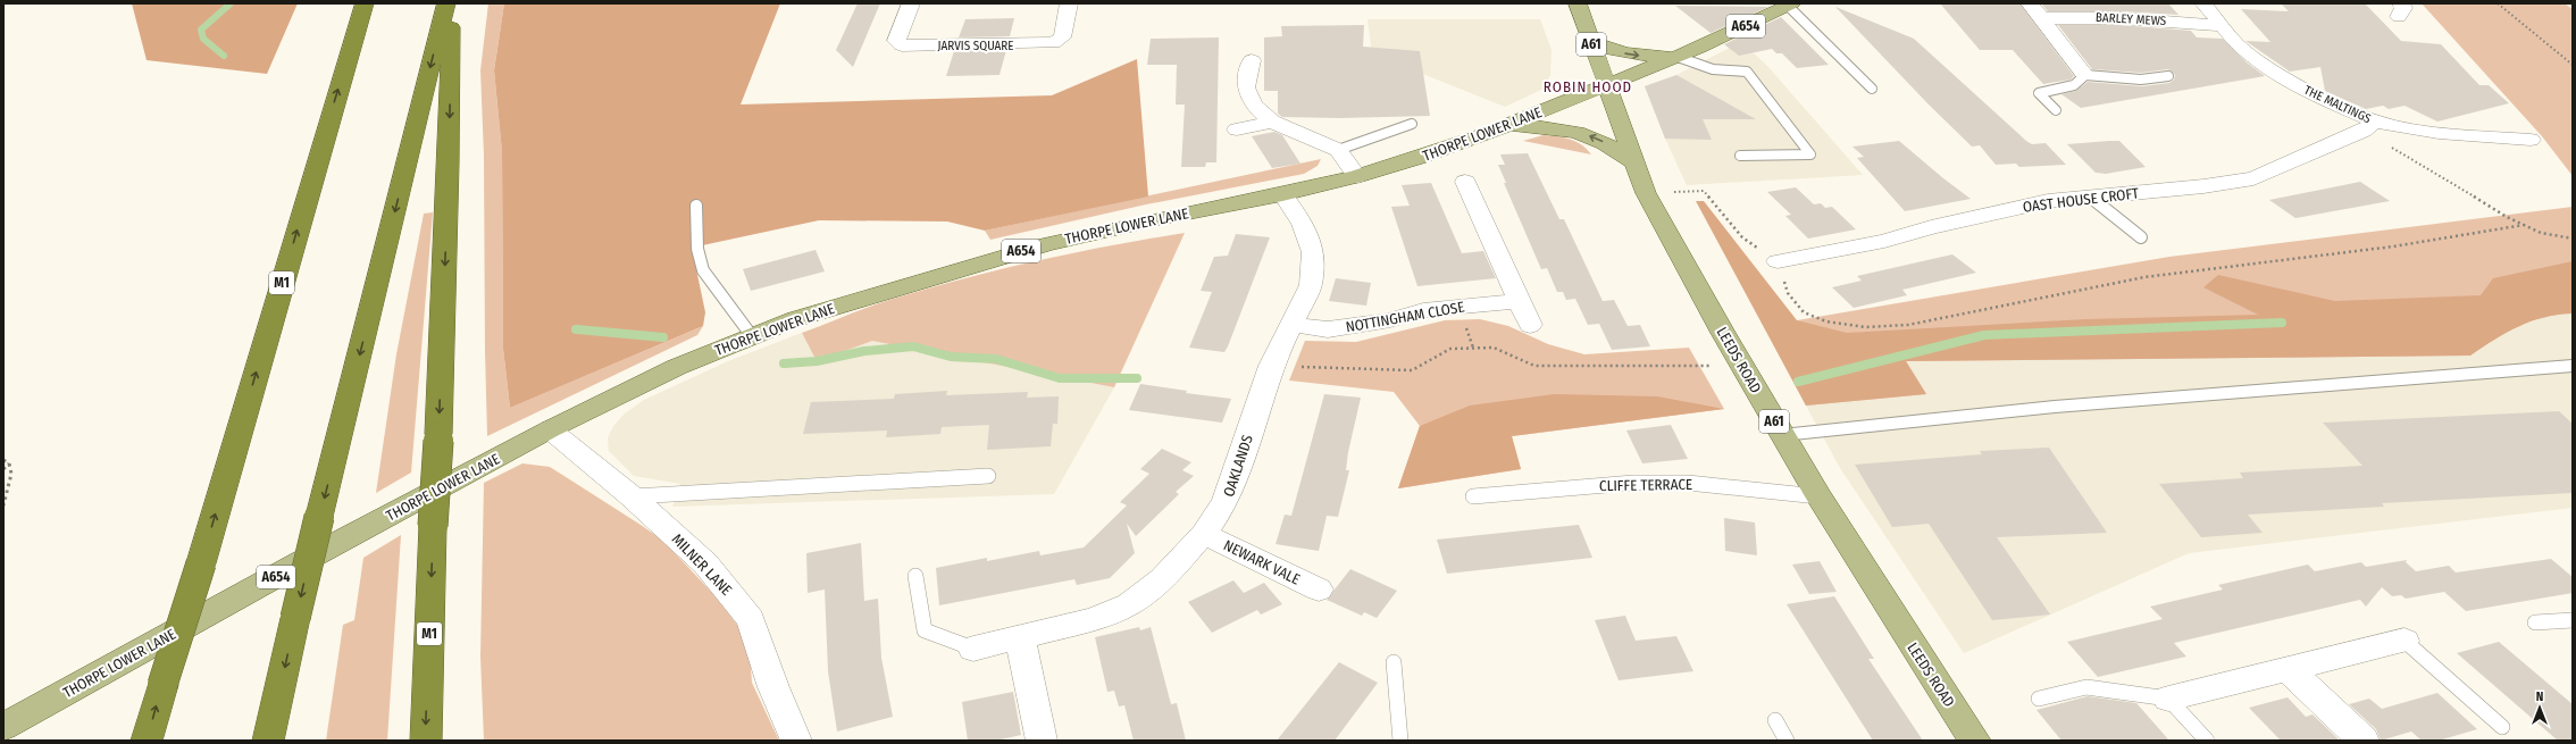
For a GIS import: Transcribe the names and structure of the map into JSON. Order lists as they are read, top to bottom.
{
  "streets": {
    "highway": ["M1"],
    "main road": [
      "A654",
      "A61",
      "THORPE LOWER LANE",
      "LEEDS ROAD"
    ],
    "street": [
      "BARLEY MEWS",
      "JARVIS SQUARE",
      "THE MALTINGS",
      "OAST HOUSE CROFT",
      "NOTTINGHAM CLOSE",
      "OAKLANDS",
      "NEWARK VALE",
      "MILNER LANE"
    ],
    "lane": ["CLIFFE TERRACE"]
  },
  "crossings": [
    ["BARLEY MEWS", "THE MALTINGS"],
    ["A654", "THORPE LOWER LANE"],
    ["A654", "LEEDS ROAD"],
    ["THE MALTINGS", "OAST HOUSE CROFT"],
    ["THORPE LOWER LANE", "LEEDS ROAD"],
    ["THORPE LOWER LANE", "OAKLANDS"],
    ["THORPE LOWER LANE", "MILNER LANE"],
    ["NOTTINGHAM CLOSE", "OAKLANDS"],
    ["LEEDS ROAD", "CLIFFE TERRACE"],
    ["OAKLANDS", "NEWARK VALE"]
  ],
  "districts": ["ROBIN HOOD"],
  "north": "top"
}
